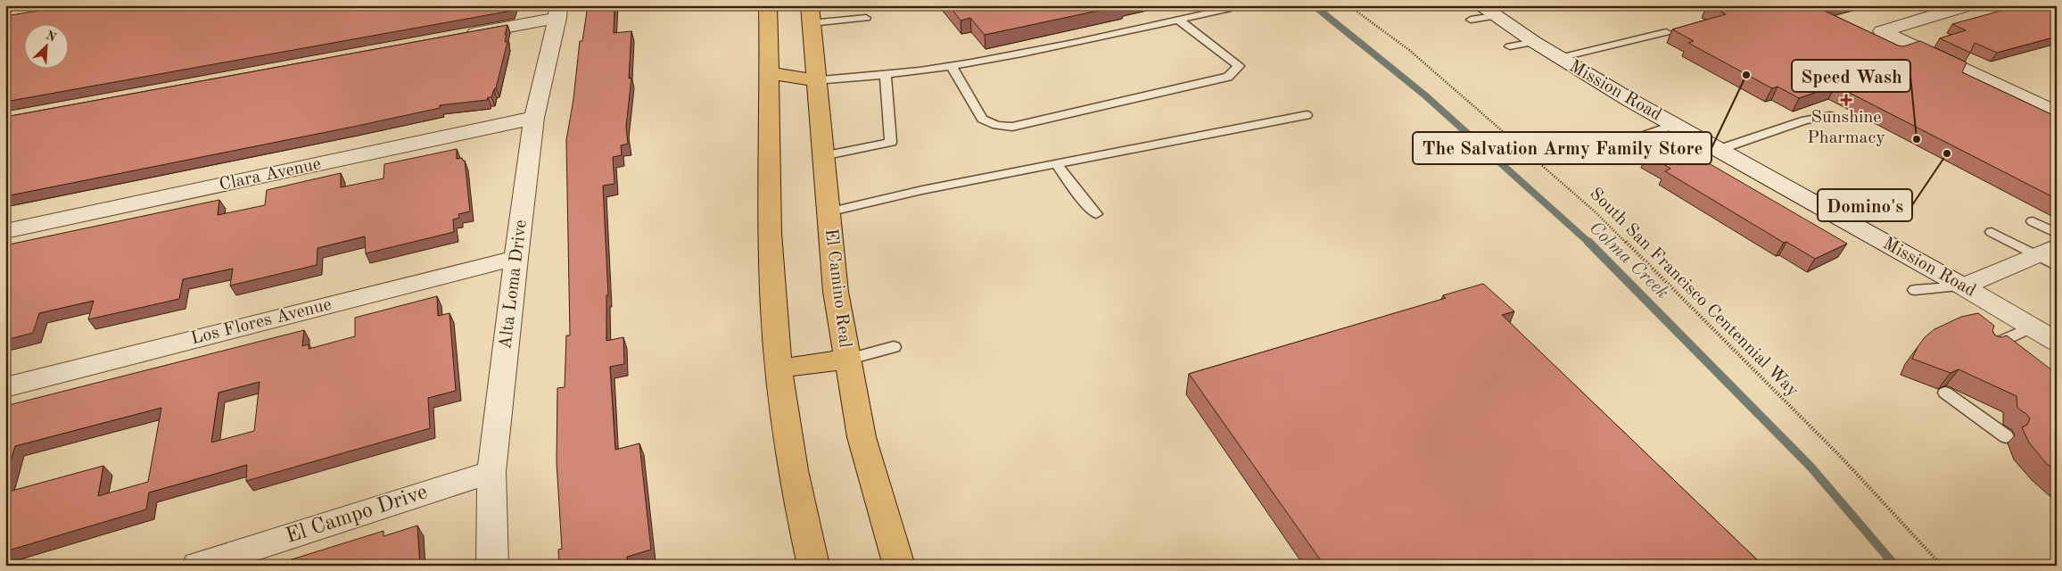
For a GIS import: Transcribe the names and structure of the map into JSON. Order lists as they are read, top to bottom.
{
  "streets": {
    "main road": ["El Camino Real"],
    "street": [
      "Mission Road",
      "Clara Avenue",
      "Alta Loma Drive",
      "Los Flores Avenue",
      "El Campo Drive"
    ],
    "path": ["South San Francisco Centennial Way"]
  },
  "crossings": [
    ["Clara Avenue", "Alta Loma Drive"],
    ["Alta Loma Drive", "Los Flores Avenue"],
    ["Alta Loma Drive", "El Campo Drive"]
  ],
  "water": ["Colma Creek"],
  "places": {
    "other": ["The Salvation Army Family Store", "Speed Wash", "Domino's"],
    "health": ["Sunshine Pharmacy"]
  },
  "north": "top right"
}
